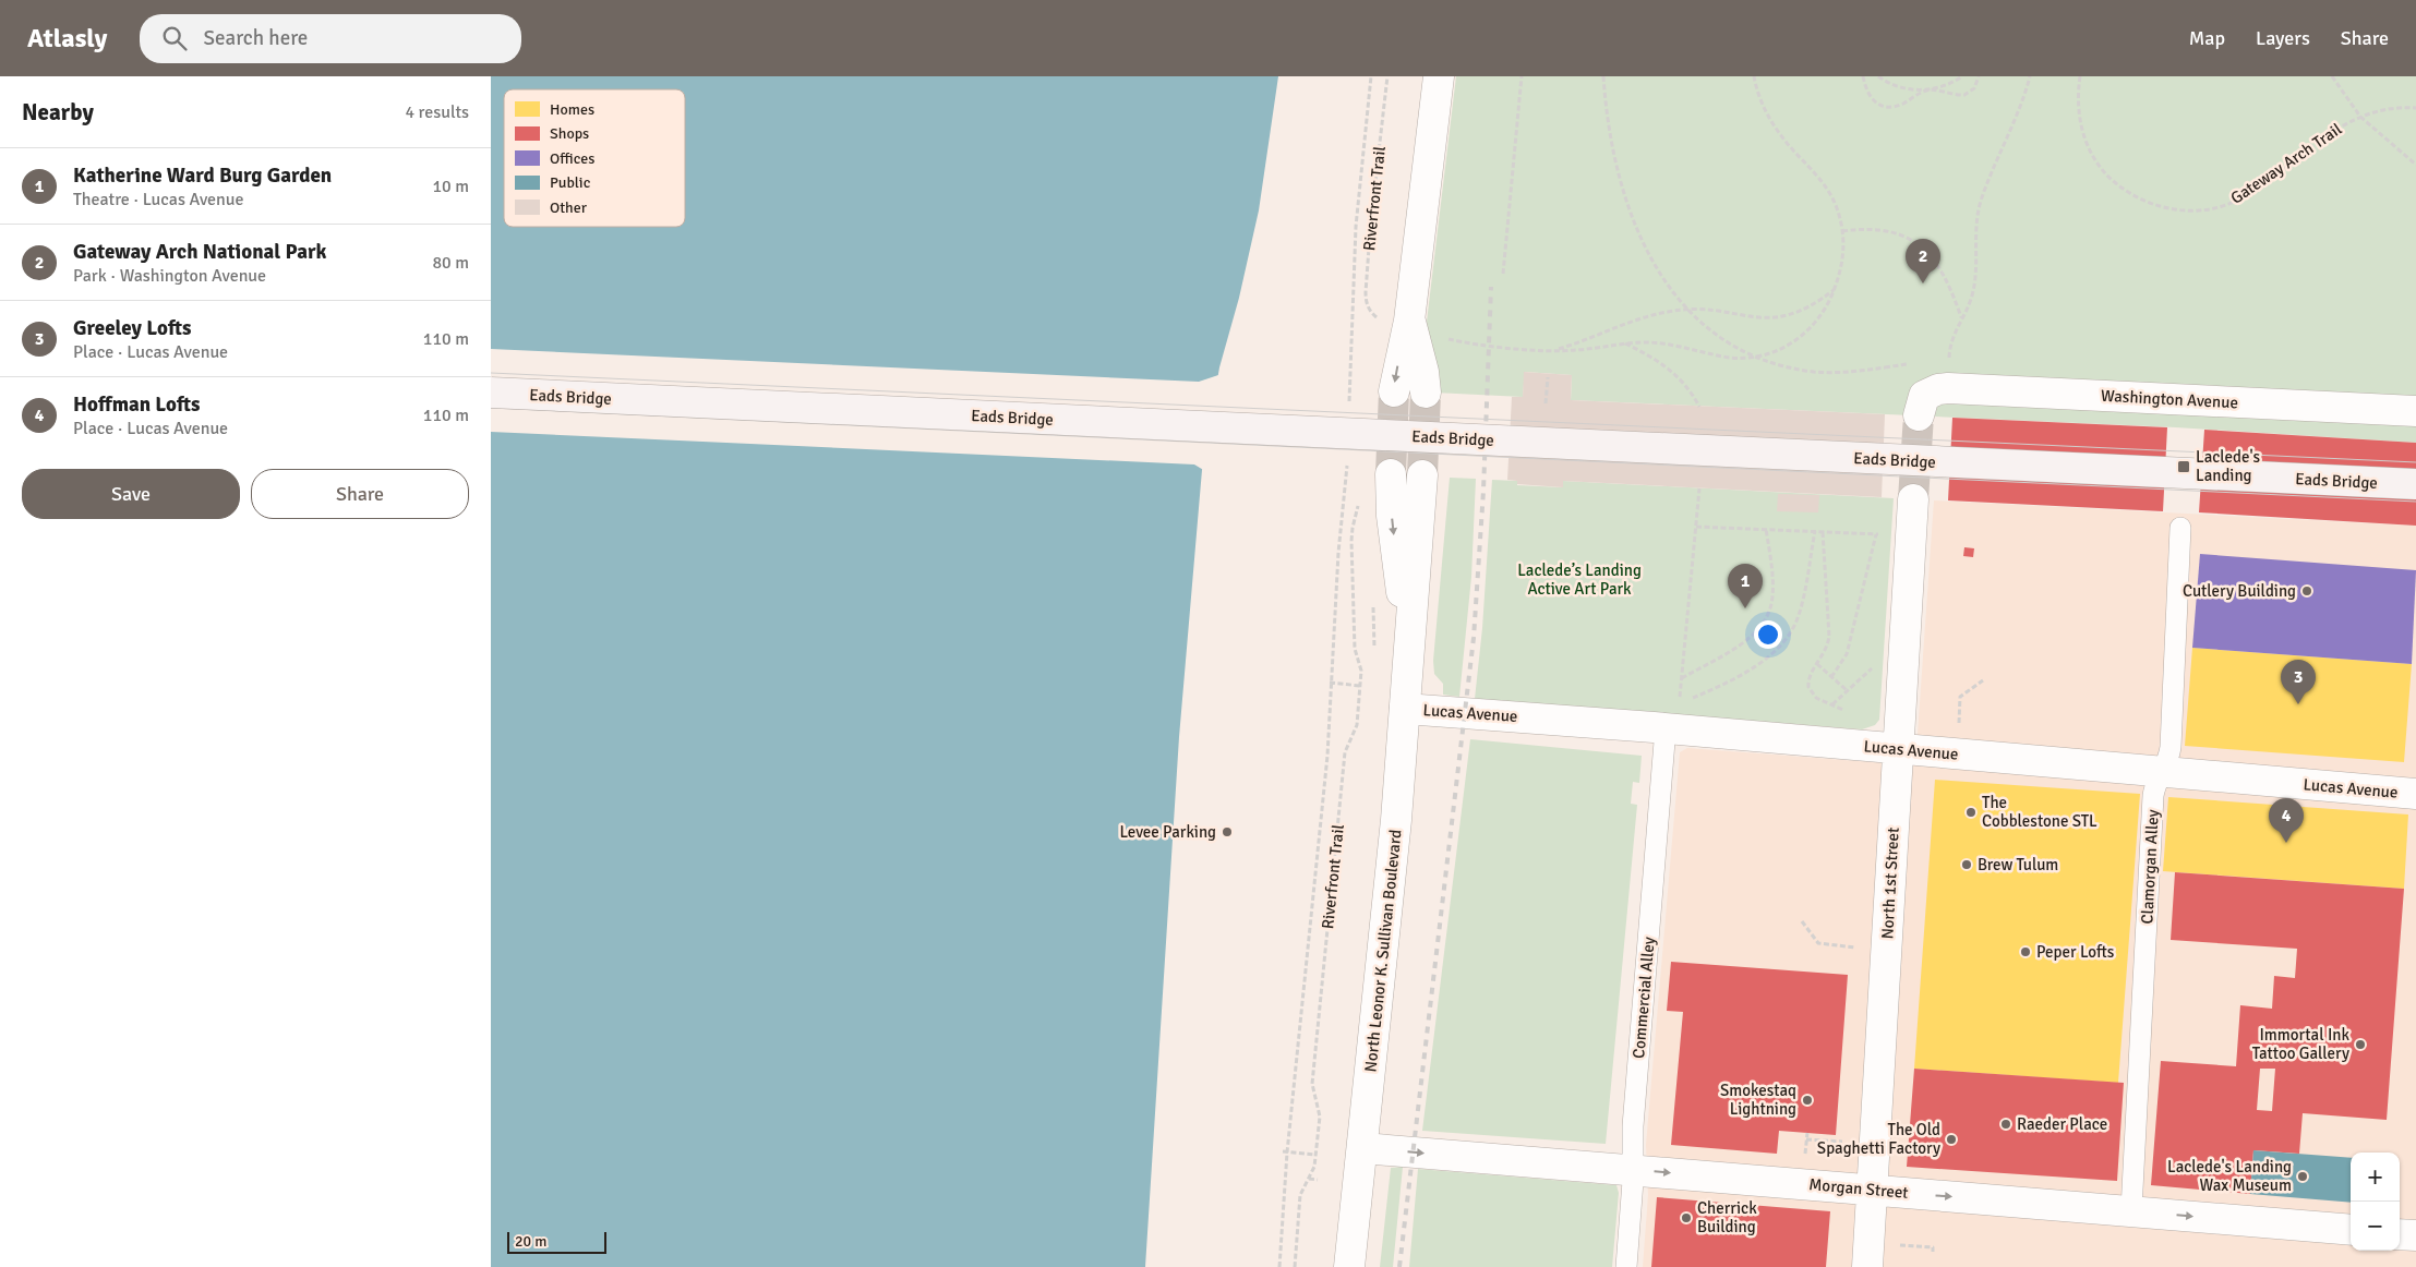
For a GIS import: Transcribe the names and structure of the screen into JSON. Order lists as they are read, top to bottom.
{
  "streets": {
    "main road": ["Eads Bridge"],
    "street": [
      "Washington Avenue",
      "Lucas Avenue",
      "North 1st Street",
      "North Leonor K. Sullivan Boulevard",
      "Morgan Street"
    ],
    "lane": ["Clamorgan Alley", "Commercial Alley"],
    "path": ["Gateway Arch Trail", "Riverfront Trail"]
  },
  "crossings": [
    ["Lucas Avenue", "Clamorgan Alley"],
    ["Lucas Avenue", "North 1st Street"],
    ["Lucas Avenue", "North Leonor K. Sullivan Boulevard"],
    ["Lucas Avenue", "Commercial Alley"],
    ["Clamorgan Alley", "Morgan Street"],
    ["North 1st Street", "Morgan Street"],
    ["North Leonor K. Sullivan Boulevard", "Morgan Street"],
    ["Commercial Alley", "Morgan Street"]
  ],
  "one_way": ["Morgan Street"],
  "parks": ["Laclede’s Landing Active Art Park"],
  "places": {
    "transit": ["Laclede's Landing"],
    "other": [
      "Cutlery Building",
      "The Cobblestone STL",
      "Levee Parking",
      "Brew Tulum",
      "Peper Lofts",
      "Immortal Ink Tattoo Gallery",
      "Smokestaq Lightning",
      "Raeder Place",
      "The Old Spaghetti Factory",
      "Laclede's Landing Wax Museum",
      "Cherrick Building"
    ]
  },
  "legend": [
    "Homes",
    "Shops",
    "Offices",
    "Public",
    "Other"
  ],
  "scale_bar": "20 m",
  "page": {
    "header": "Atlasly",
    "search": "Search here",
    "nav": ["Map", "Layers", "Share"],
    "heading": ["Nearby", "4 results"],
    "list": [
      {
        "mark": "1",
        "name": "Katherine Ward Burg Garden",
        "note": "Theatre · Lucas Avenue",
        "value": "10 m"
      },
      {
        "mark": "2",
        "name": "Gateway Arch National Park",
        "note": "Park · Washington Avenue",
        "value": "80 m"
      },
      {
        "mark": "3",
        "name": "Greeley Lofts",
        "note": "Place · Lucas Avenue",
        "value": "110 m"
      },
      {
        "mark": "4",
        "name": "Hoffman Lofts",
        "note": "Place · Lucas Avenue",
        "value": "110 m"
      }
    ],
    "pins": [
      "2",
      "1",
      "3",
      "4"
    ],
    "buttons": ["Save", "Share"],
    "map_buttons": ["+", "−"],
    "scale": "20 m"
  }
}
